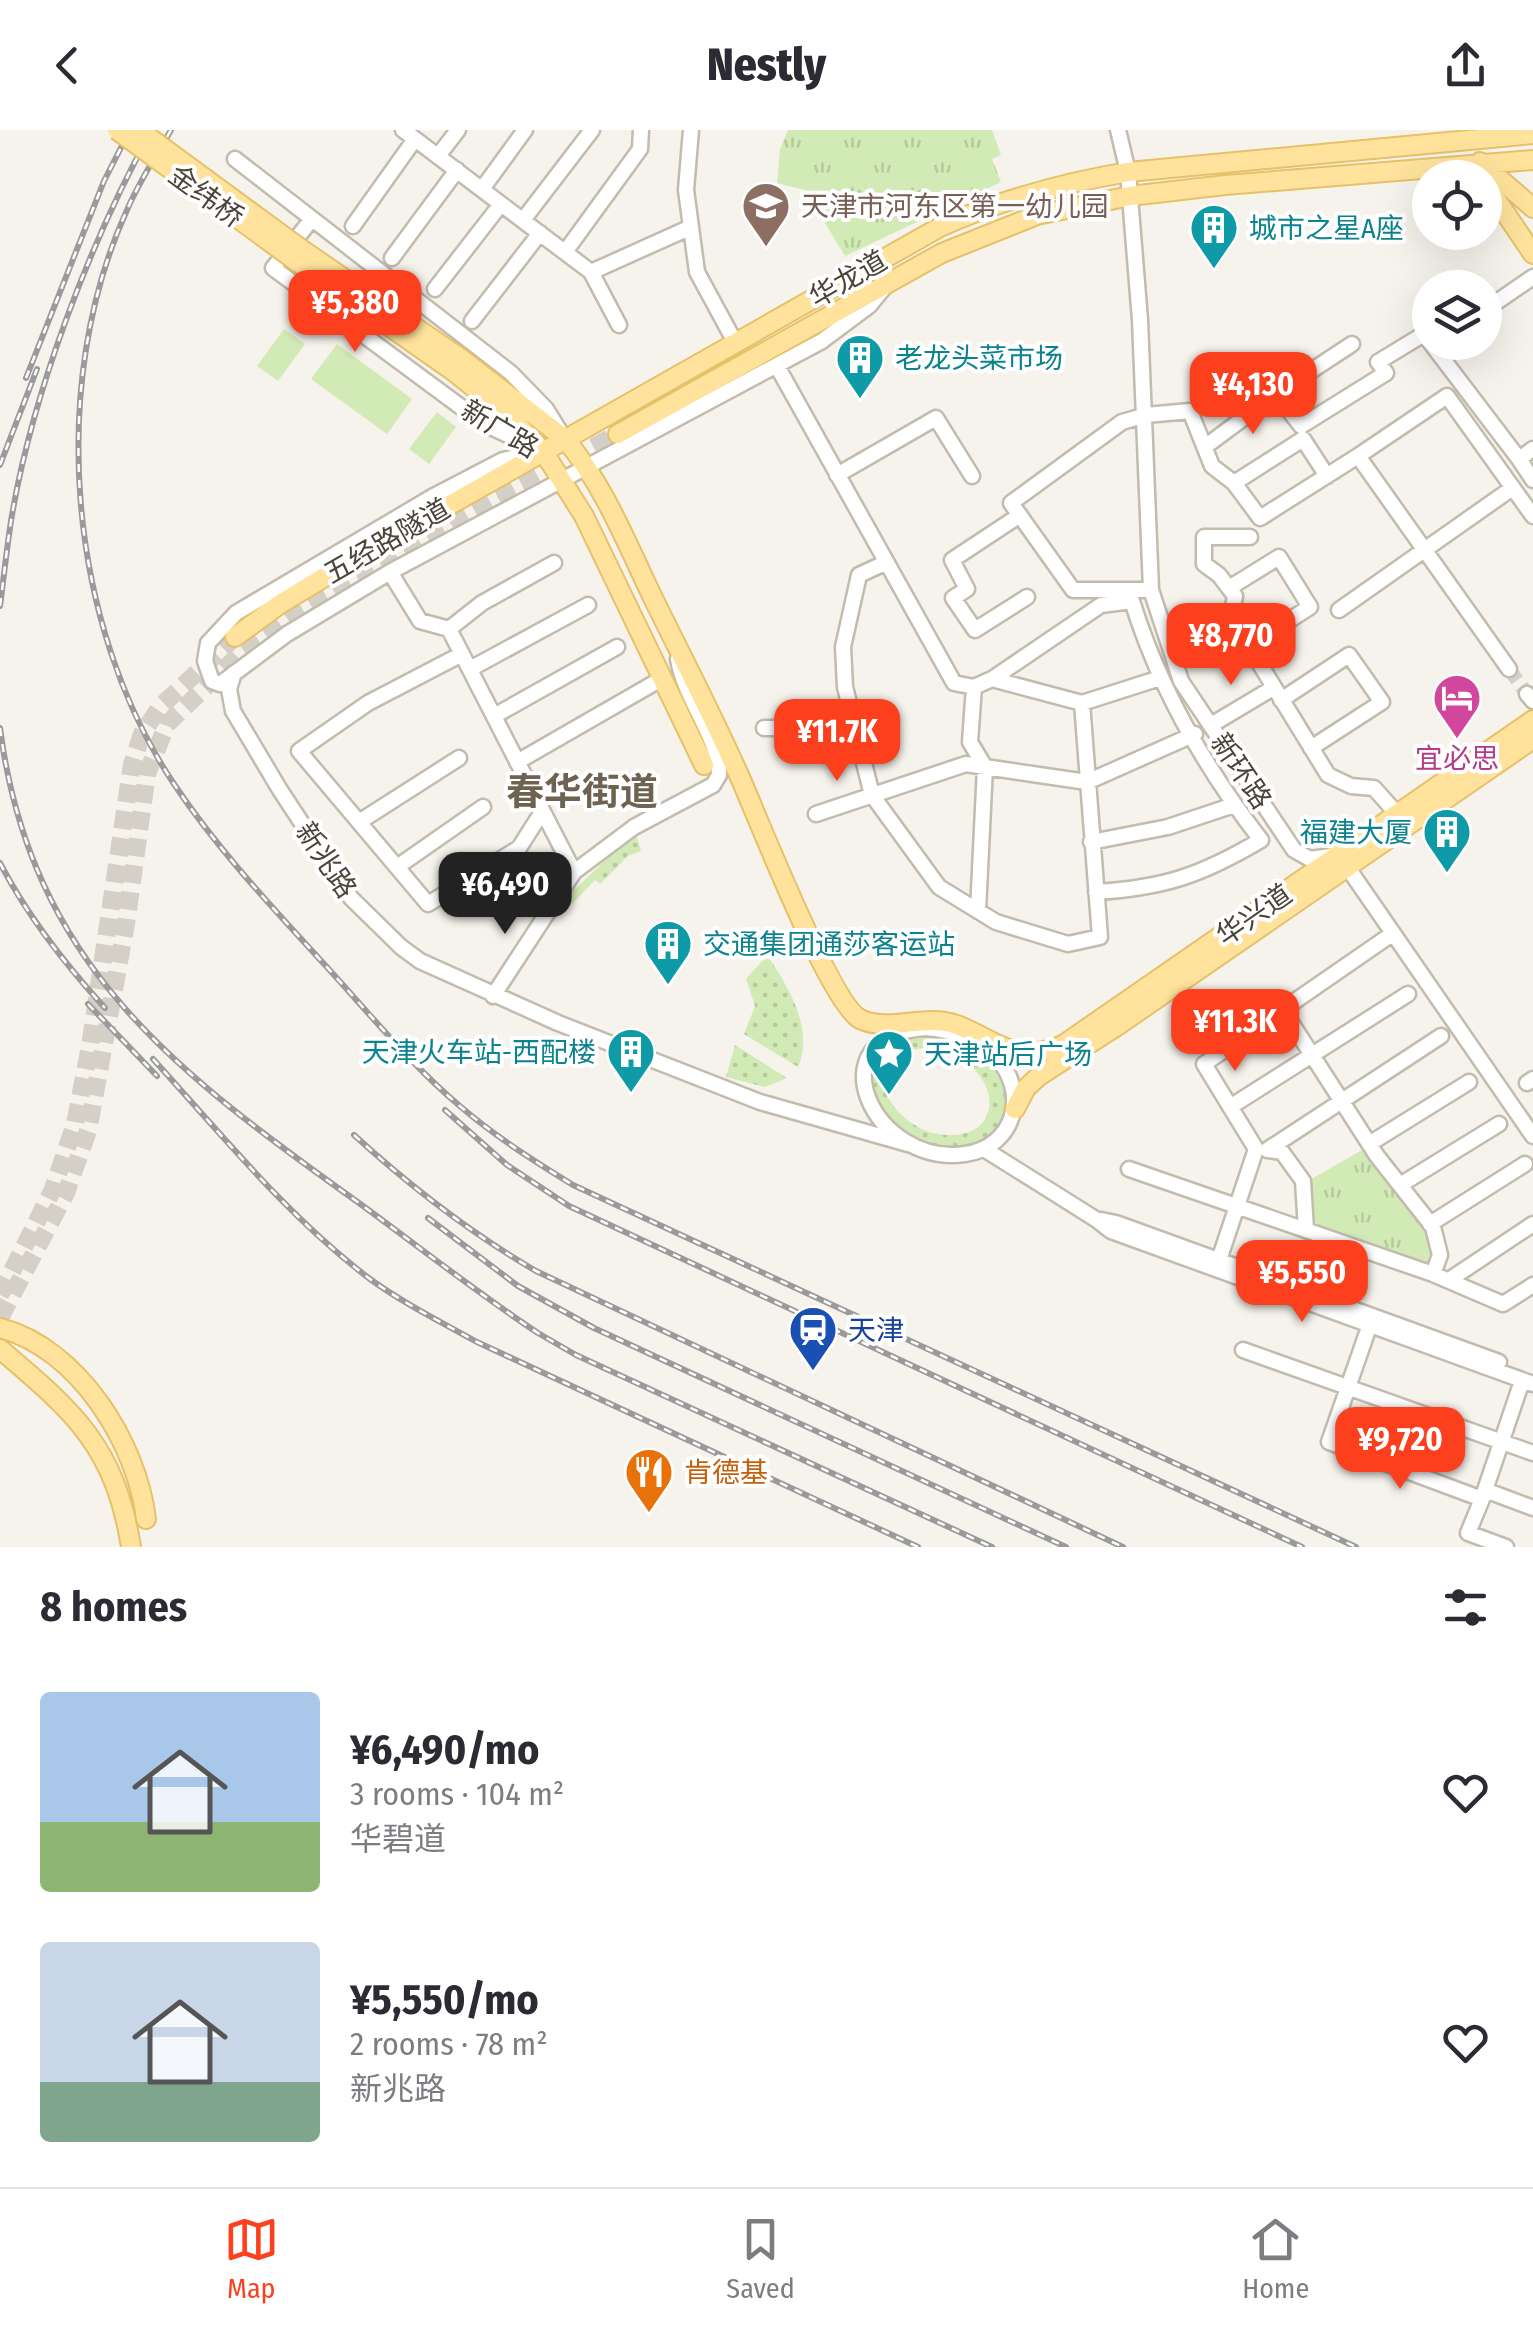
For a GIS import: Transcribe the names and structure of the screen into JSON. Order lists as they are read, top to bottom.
{
  "streets": {
    "main road": [
      "金纬桥",
      "华龙道",
      "新广路",
      "五经路隧道",
      "华兴道"
    ],
    "street": ["新环路", "新兆路"]
  },
  "crossings": [
    ["华龙道", "新广路"],
    ["华龙道", "五经路隧道"],
    ["华龙道", "新环路"],
    ["新广路", "五经路隧道"],
    ["新环路", "华兴道"],
    ["新兆路", "华兴道"]
  ],
  "districts": ["春华街道"],
  "places": {
    "school or university": ["天津市河东区第一幼儿园"],
    "building": [
      "城市之星A座",
      "老龙头菜市场",
      "福建大厦",
      "交通集团通莎客运站",
      "天津火车站-西配楼"
    ],
    "hotel": ["宜必思"],
    "place": ["天津站后广场"],
    "station": ["天津"],
    "restaurant": ["肯德基"]
  },
  "page": {
    "header": "Nestly",
    "price": [
      "¥5,380",
      "¥4,130",
      "¥8,770",
      "¥11.7K",
      "¥6,490",
      "¥11.3K",
      "¥5,550",
      "¥9,720"
    ],
    "heading": "8 homes",
    "list": [
      {
        "name": "¥6,490/mo",
        "note": "3 rooms · 104 m² · 华碧道"
      },
      {
        "name": "¥5,550/mo",
        "note": "2 rooms · 78 m² · 新兆路"
      }
    ],
    "tabs": ["Map", "Saved", "Home"]
  }
}
